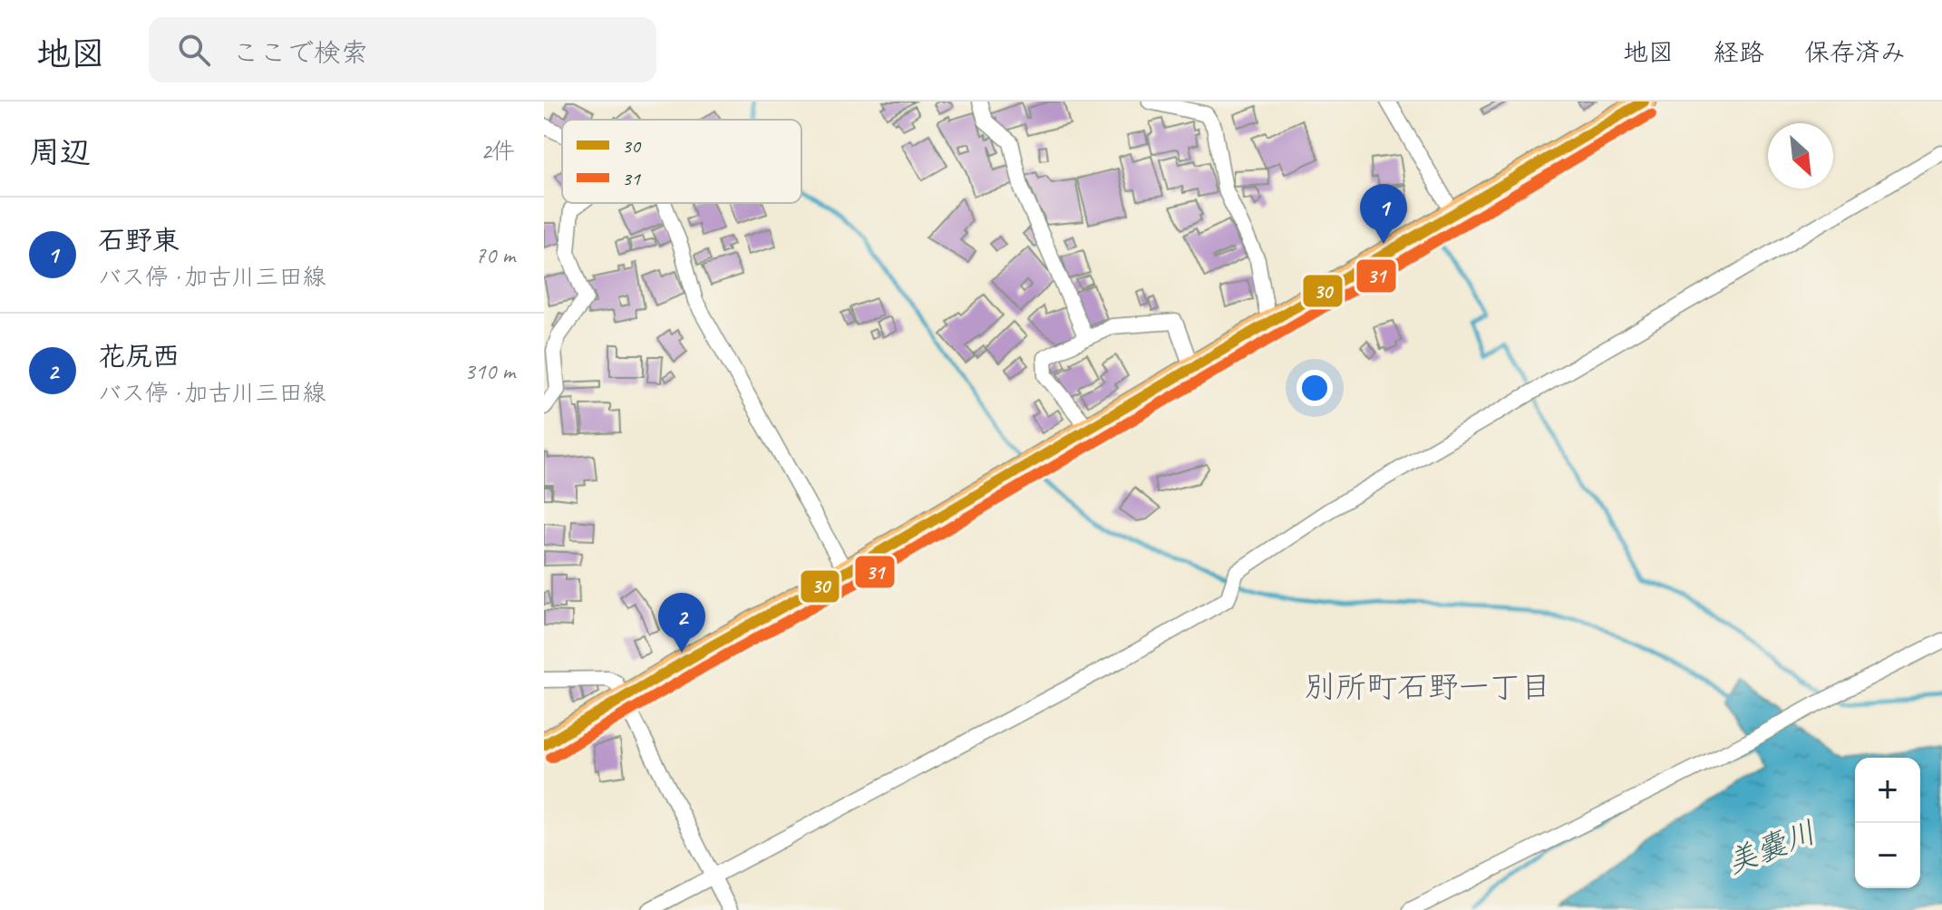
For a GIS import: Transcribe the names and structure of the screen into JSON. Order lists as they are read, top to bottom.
{
  "districts": ["別所町石野一丁目"],
  "water": ["美嚢川"],
  "lines": ["transit line 30", "transit line 31"],
  "legend": ["30", "31"],
  "north": "bottom right",
  "page": {
    "header": "地図",
    "search": "ここで検索",
    "nav": ["地図", "経路", "保存済み"],
    "heading": ["周辺", "2件"],
    "pins": ["1", "2"],
    "list": [
      {
        "mark": "1",
        "name": "石野東",
        "note": "バス停 · 加古川三田線",
        "value": "70 m"
      },
      {
        "mark": "2",
        "name": "花尻西",
        "note": "バス停 · 加古川三田線",
        "value": "310 m"
      }
    ],
    "map_buttons": ["+", "−"]
  }
}
